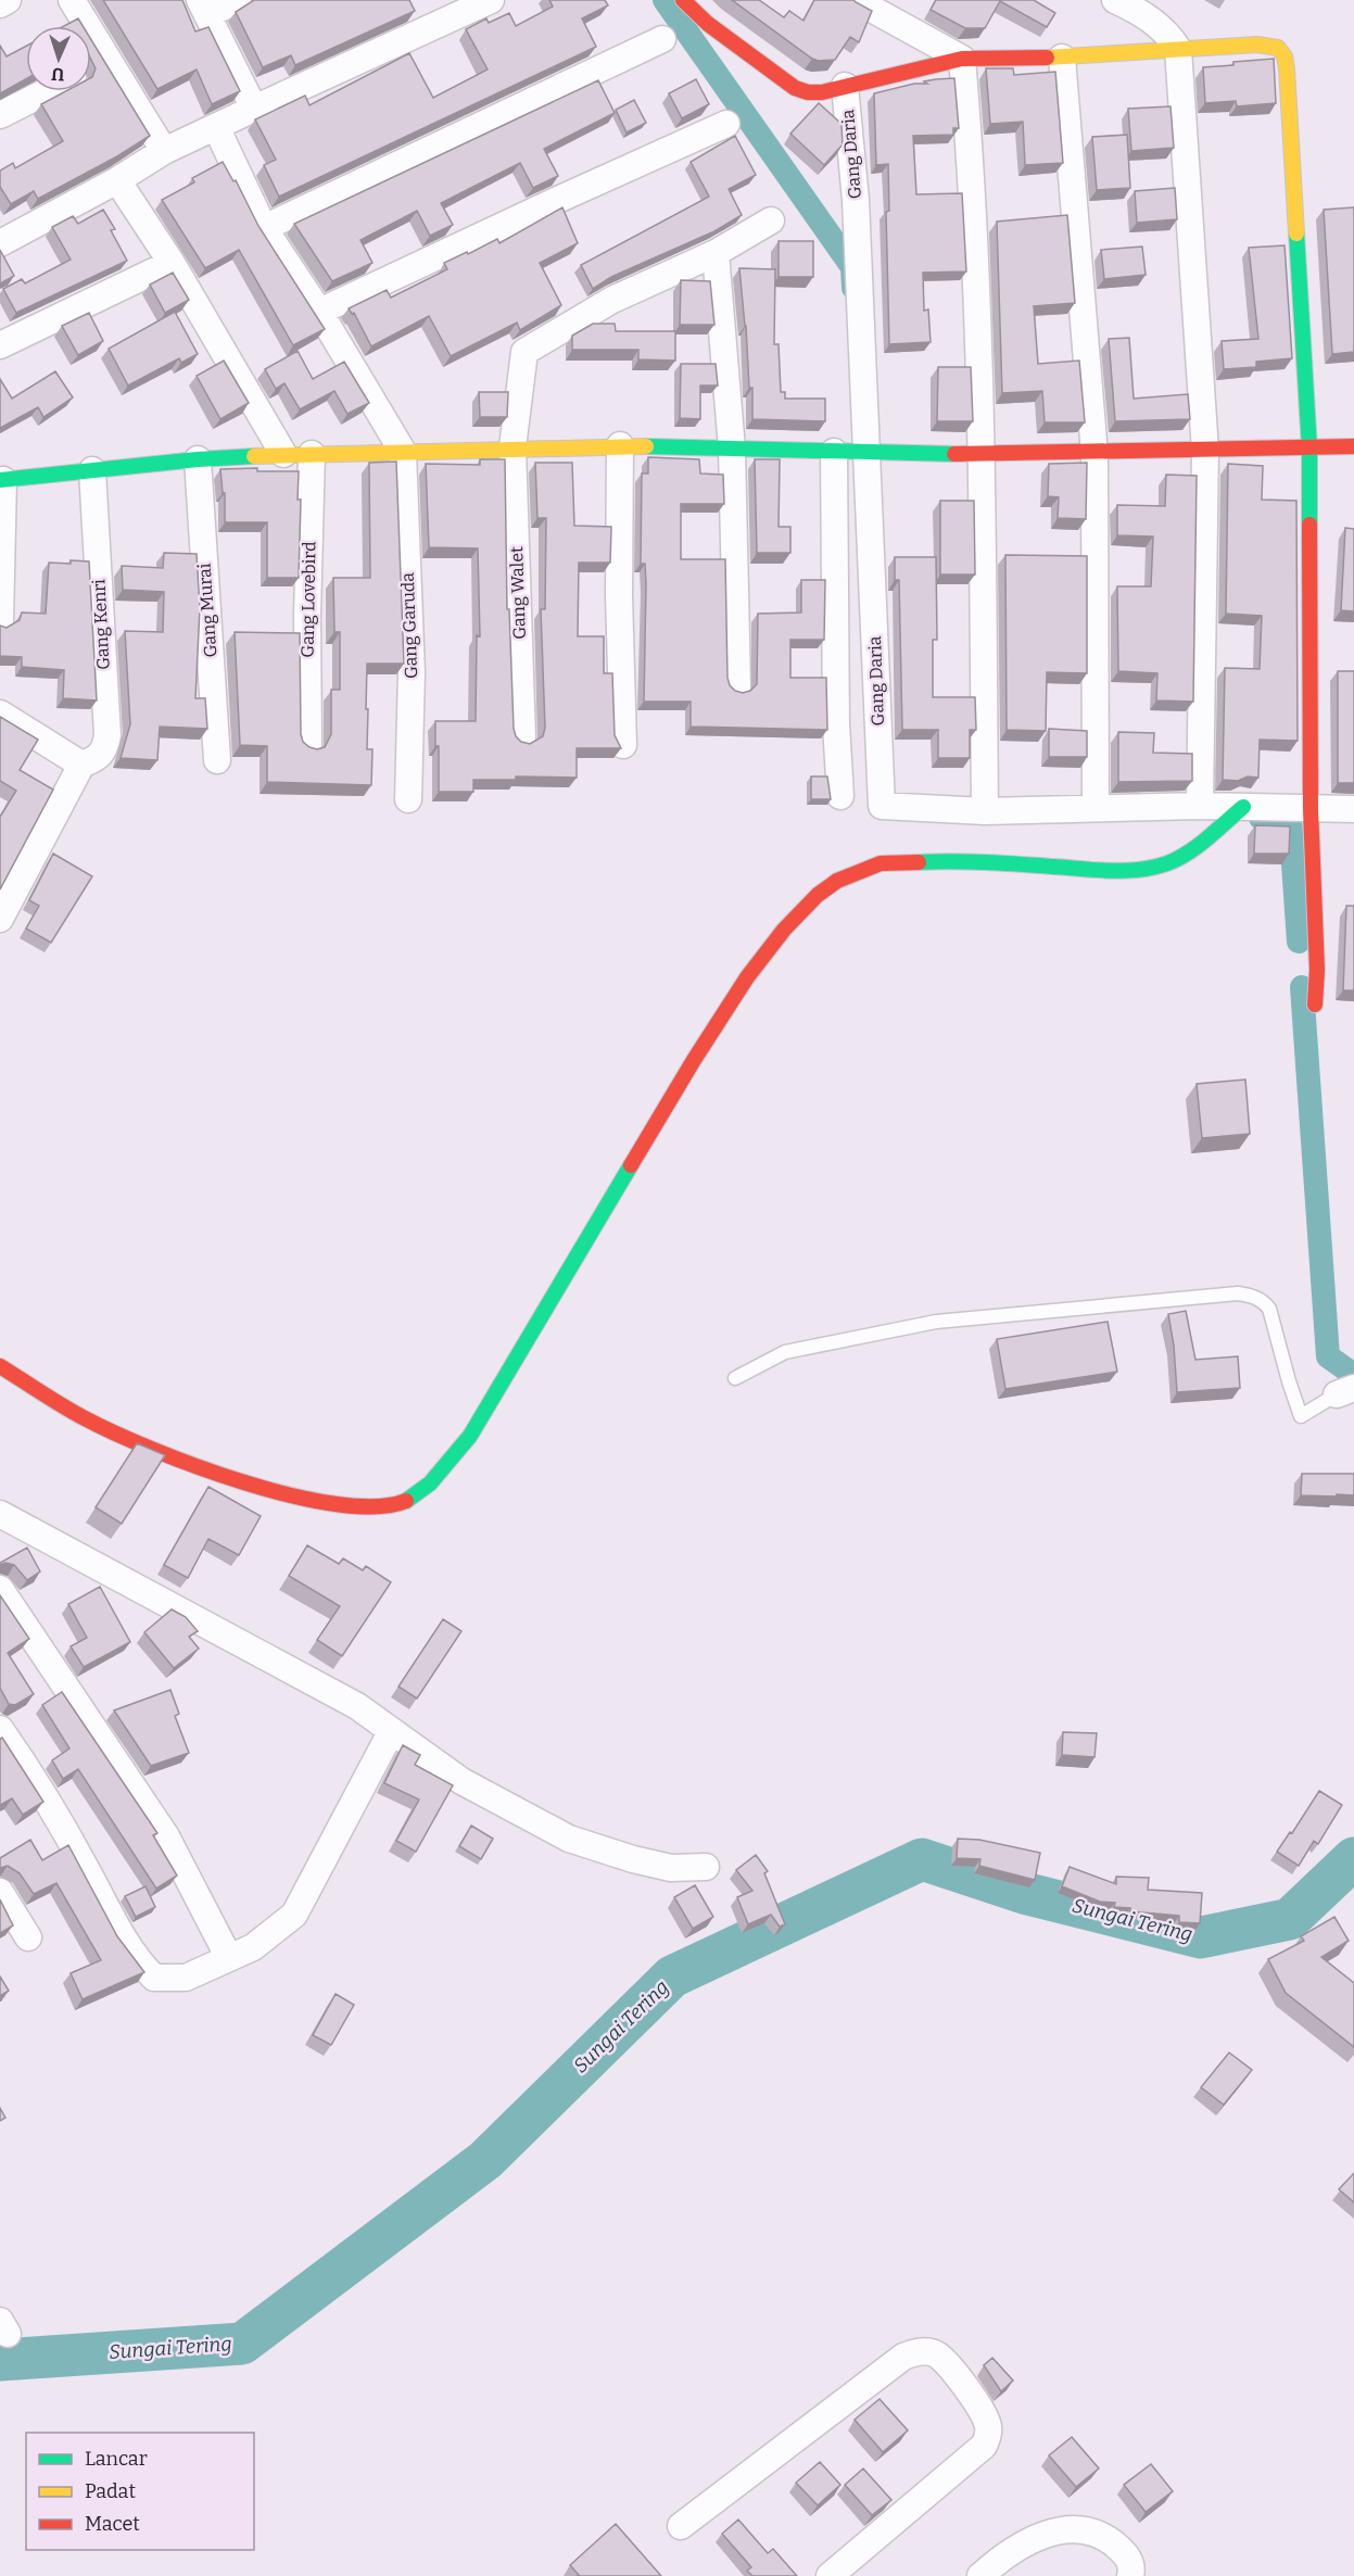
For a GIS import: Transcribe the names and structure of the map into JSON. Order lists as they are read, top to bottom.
{
  "streets": {
    "street": [
      "Gang Daria",
      "Gang Walet",
      "Gang Lovebird",
      "Gang Murai",
      "Gang Kenri",
      "Gang Garuda"
    ]
  },
  "water": ["Sungai Tering"],
  "legend": ["Lancar", "Padat", "Macet"],
  "north": "bottom"
}
